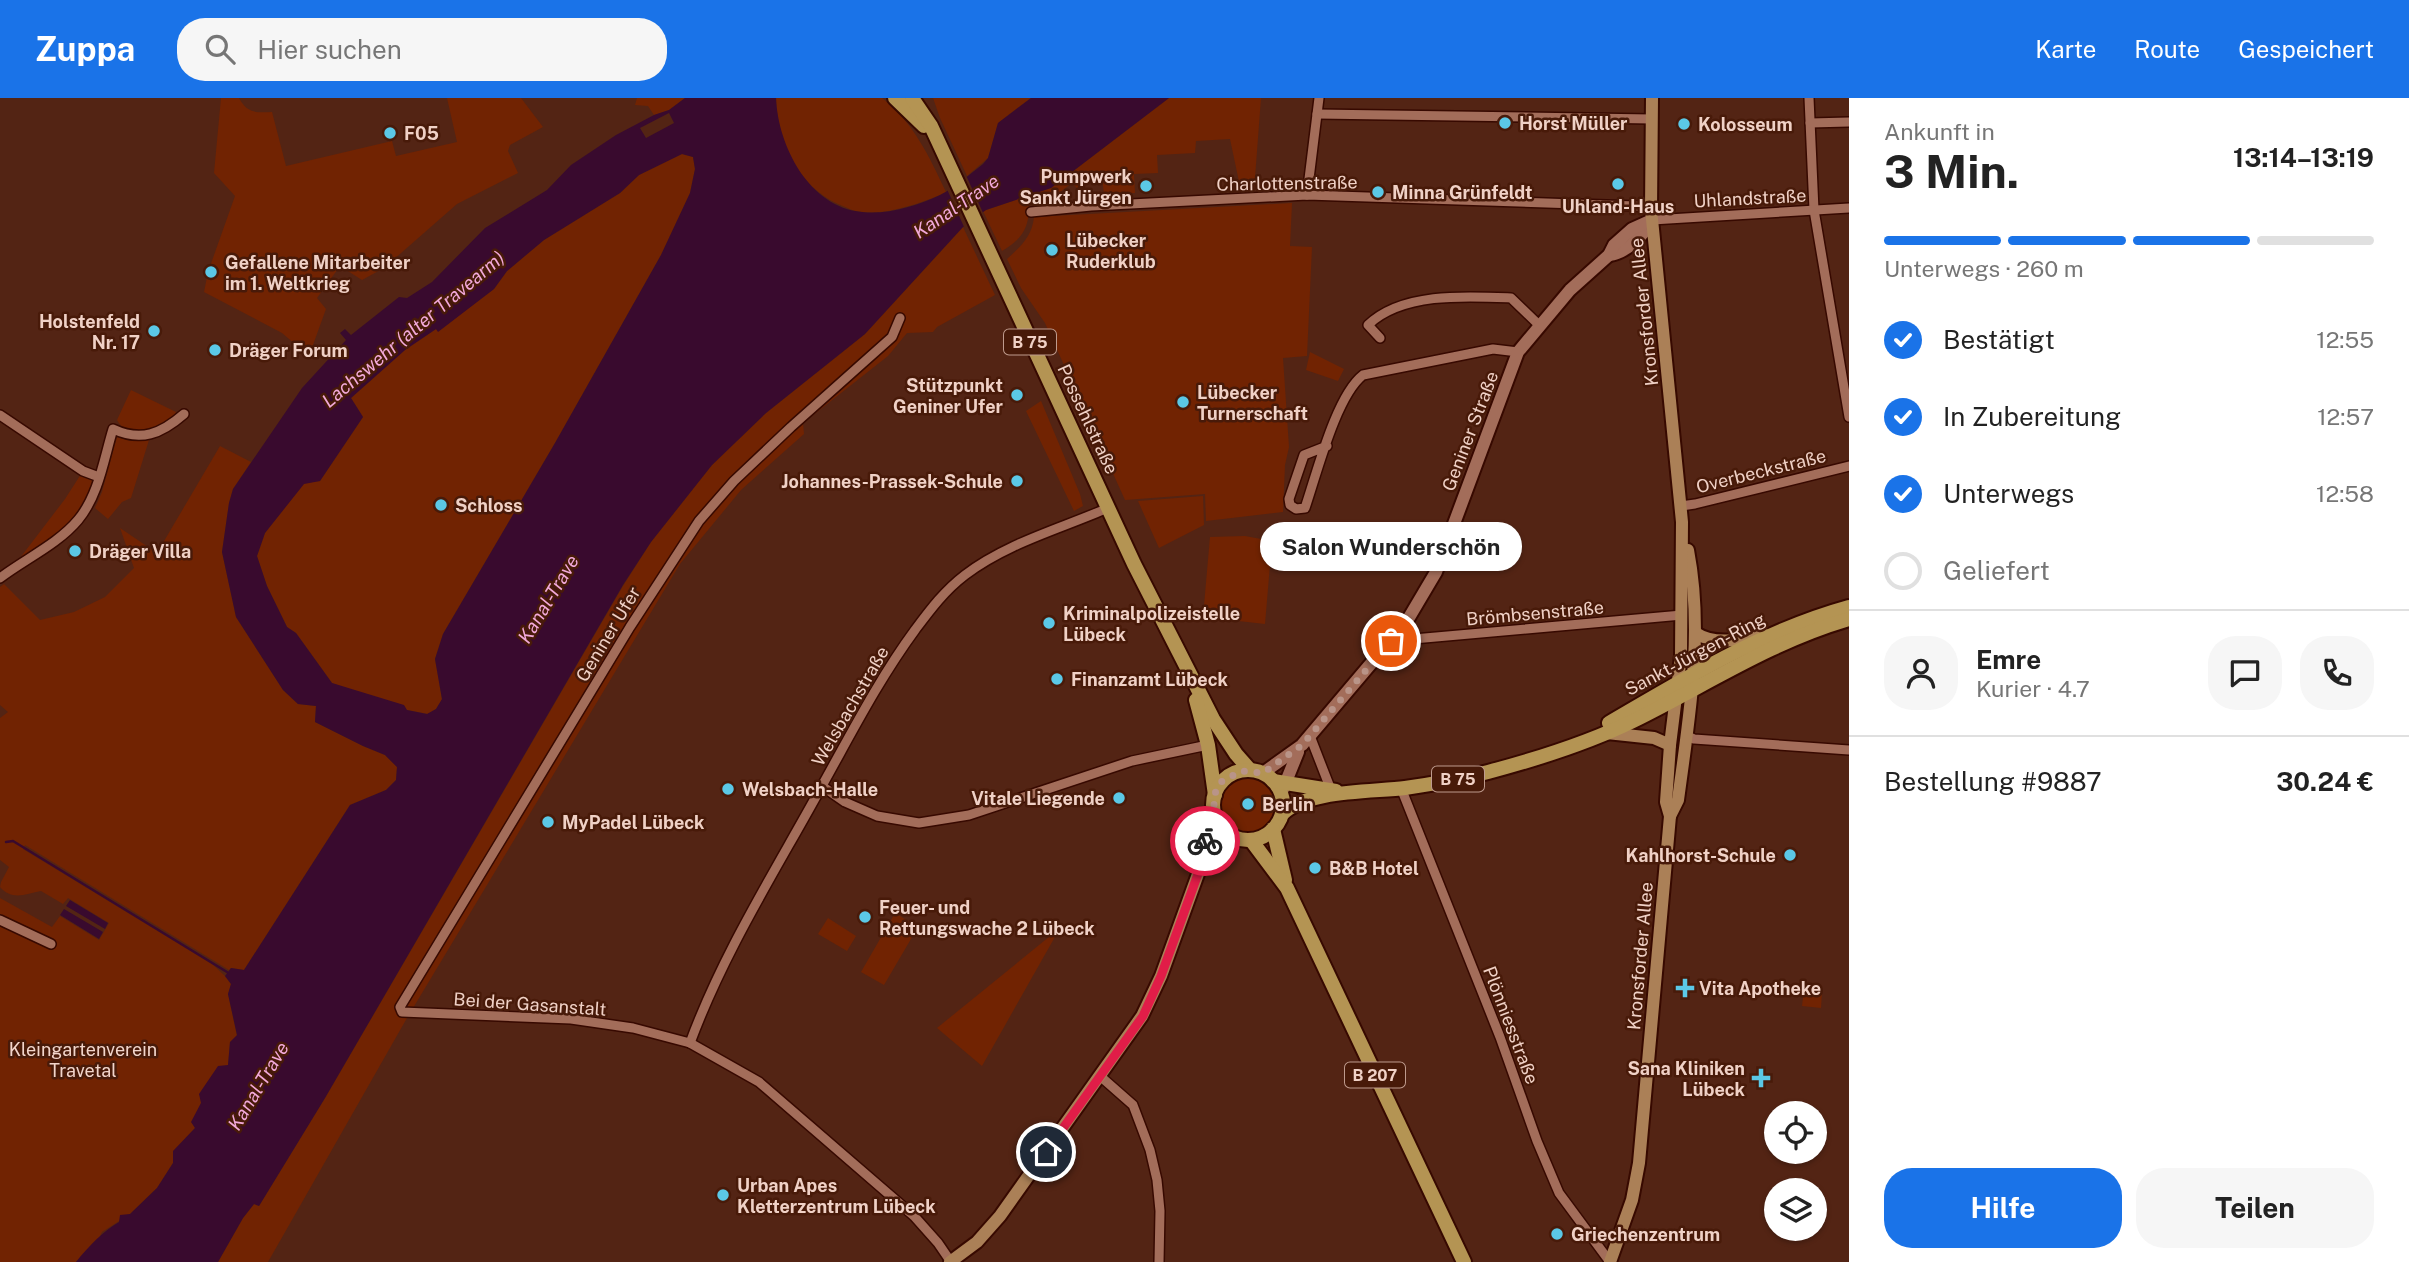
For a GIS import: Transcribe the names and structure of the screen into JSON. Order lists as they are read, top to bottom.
{
  "streets": {
    "main road": [
      "Kronsforder Allee",
      "B 75",
      "Possehlstraße",
      "Sankt-Jürgen-Ring",
      "B 207"
    ],
    "street": [
      "Charlottenstraße",
      "Uhlandstraße",
      "Geniner Straße",
      "Overbeckstraße",
      "Brömbsenstraße",
      "Geniner Ufer",
      "Welsbachstraße",
      "Bei der Gasanstalt",
      "Plönniesstraße"
    ]
  },
  "crossings": [
    ["Charlottenstraße", "Uhlandstraße"],
    ["Charlottenstraße", "Kronsforder Allee"],
    ["Charlottenstraße", "Geniner Straße"],
    ["Uhlandstraße", "Kronsforder Allee"],
    ["Uhlandstraße", "Geniner Straße"],
    ["Kronsforder Allee", "Geniner Straße"],
    ["Kronsforder Allee", "Overbeckstraße"],
    ["Kronsforder Allee", "Brömbsenstraße"],
    ["Kronsforder Allee", "Sankt-Jürgen-Ring"],
    ["Kronsforder Allee", "Plönniesstraße"],
    ["B 75", "Possehlstraße"],
    ["Possehlstraße", "Geniner Straße"],
    ["Possehlstraße", "Sankt-Jürgen-Ring"],
    ["Possehlstraße", "Welsbachstraße"],
    ["Possehlstraße", "B 207"],
    ["Geniner Straße", "Brömbsenstraße"],
    ["Geniner Straße", "Sankt-Jürgen-Ring"],
    ["Geniner Straße", "B 207"],
    ["Geniner Ufer", "Bei der Gasanstalt"],
    ["Sankt-Jürgen-Ring", "Plönniesstraße"],
    ["Sankt-Jürgen-Ring", "B 207"],
    ["Welsbachstraße", "Bei der Gasanstalt"]
  ],
  "water": ["Kanal-Trave", "Lachswehr (alter Travearm)"],
  "parks": ["Kleingartenverein Travetal"],
  "places": {
    "other": [
      "Horst Müller",
      "Kolosseum",
      "F05",
      "Uhland-Haus",
      "Pumpwerk Sankt Jürgen",
      "Minna Grünfeldt",
      "Lübecker Ruderklub",
      "Gefallene Mitarbeiter im 1. Weltkrieg",
      "Holstenfeld Nr. 17",
      "Dräger Forum",
      "Stützpunkt Geniner Ufer",
      "Lübecker Turnerschaft",
      "Johannes-Prassek-Schule",
      "Schloss",
      "Dräger Villa",
      "Kriminalpolizeistelle Lübeck",
      "Salon Wunderschön",
      "Finanzamt Lübeck",
      "Welsbach-Halle",
      "Vitale Liegende",
      "Berlin",
      "MyPadel Lübeck",
      "Kahlhorst-Schule",
      "B&B Hotel",
      "Feuer- und Rettungswache 2 Lübeck",
      "Urban Apes Kletterzentrum Lübeck",
      "Griechenzentrum"
    ],
    "health": ["Vita Apotheke", "Sana Kliniken Lübeck"]
  },
  "page": {
    "header": "Zuppa",
    "search": "Hier suchen",
    "nav": ["Karte", "Route", "Gespeichert"],
    "heading": ["3 Min.", "Ankunft in", "13:14–13:19"],
    "panel": [
      "Emre",
      "Kurier · 4.7",
      "Bestellung #9887",
      "30.24 €"
    ],
    "bar": "Unterwegs · 260 m",
    "list": [
      ["Bestätigt", "12:55"],
      ["In Zubereitung", "12:57"],
      ["Unterwegs", "12:58"],
      "Geliefert"
    ],
    "bubble": "Salon Wunderschön",
    "buttons": ["Hilfe", "Teilen"]
  }
}
